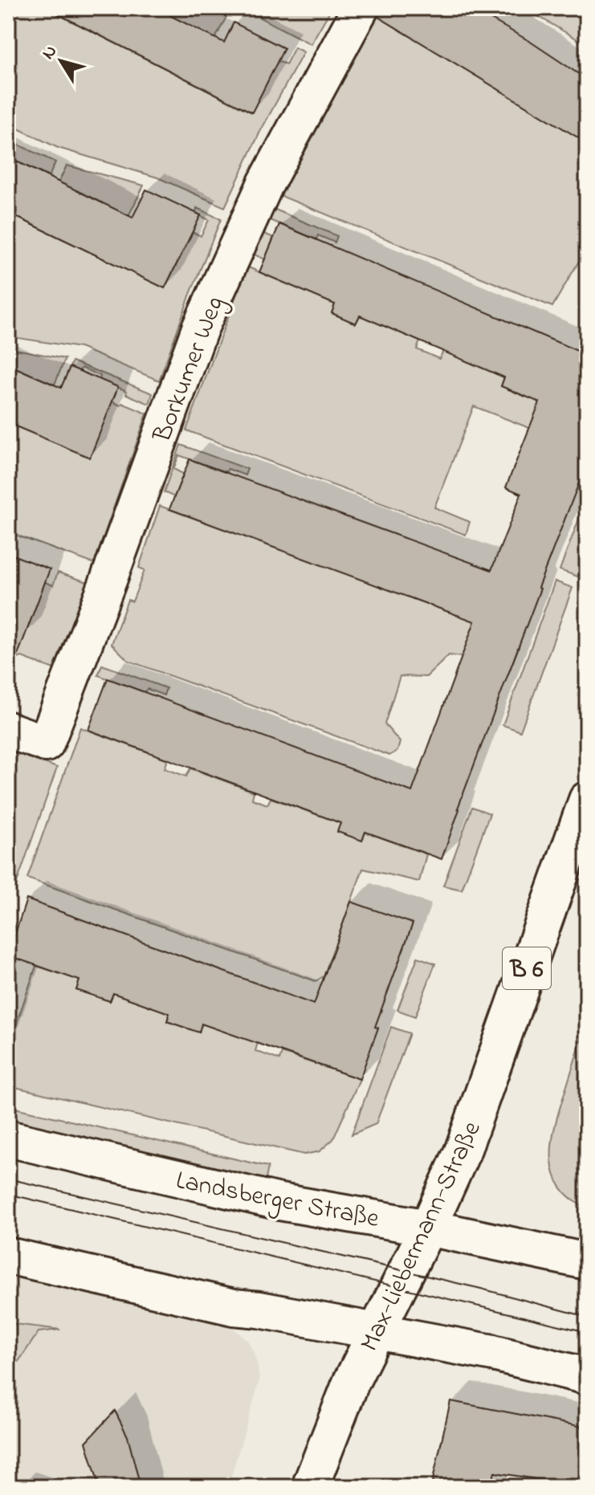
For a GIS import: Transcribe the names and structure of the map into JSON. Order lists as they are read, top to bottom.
{
  "streets": {
    "street": [
      "Borkumer Weg",
      "B 6",
      "Landsberger Straße",
      "Max-Liebermann-Straße"
    ]
  },
  "crossings": [
    ["Landsberger Straße", "Max-Liebermann-Straße"]
  ],
  "north": "top left"
}
